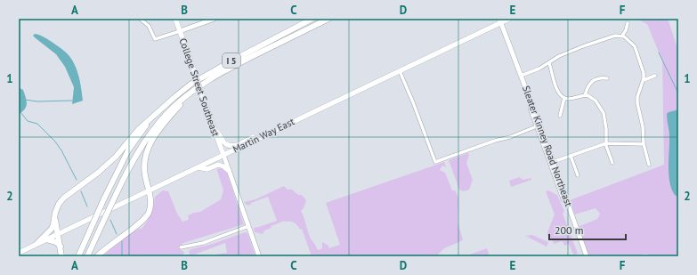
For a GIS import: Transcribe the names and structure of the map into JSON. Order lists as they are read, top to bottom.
{
  "streets": {
    "highway": ["I 5"],
    "main road": ["College Street Southeast", "Martin Way East"],
    "street": ["Sleater Kinney Road Northeast"]
  },
  "crossings": [
    ["College Street Southeast", "Martin Way East"],
    ["Martin Way East", "Sleater Kinney Road Northeast"]
  ],
  "scale_bar": "200 m",
  "grid": {
    "columns": [
      "A",
      "B",
      "C",
      "D",
      "E",
      "F"
    ],
    "rows": ["1", "2"]
  }
}
